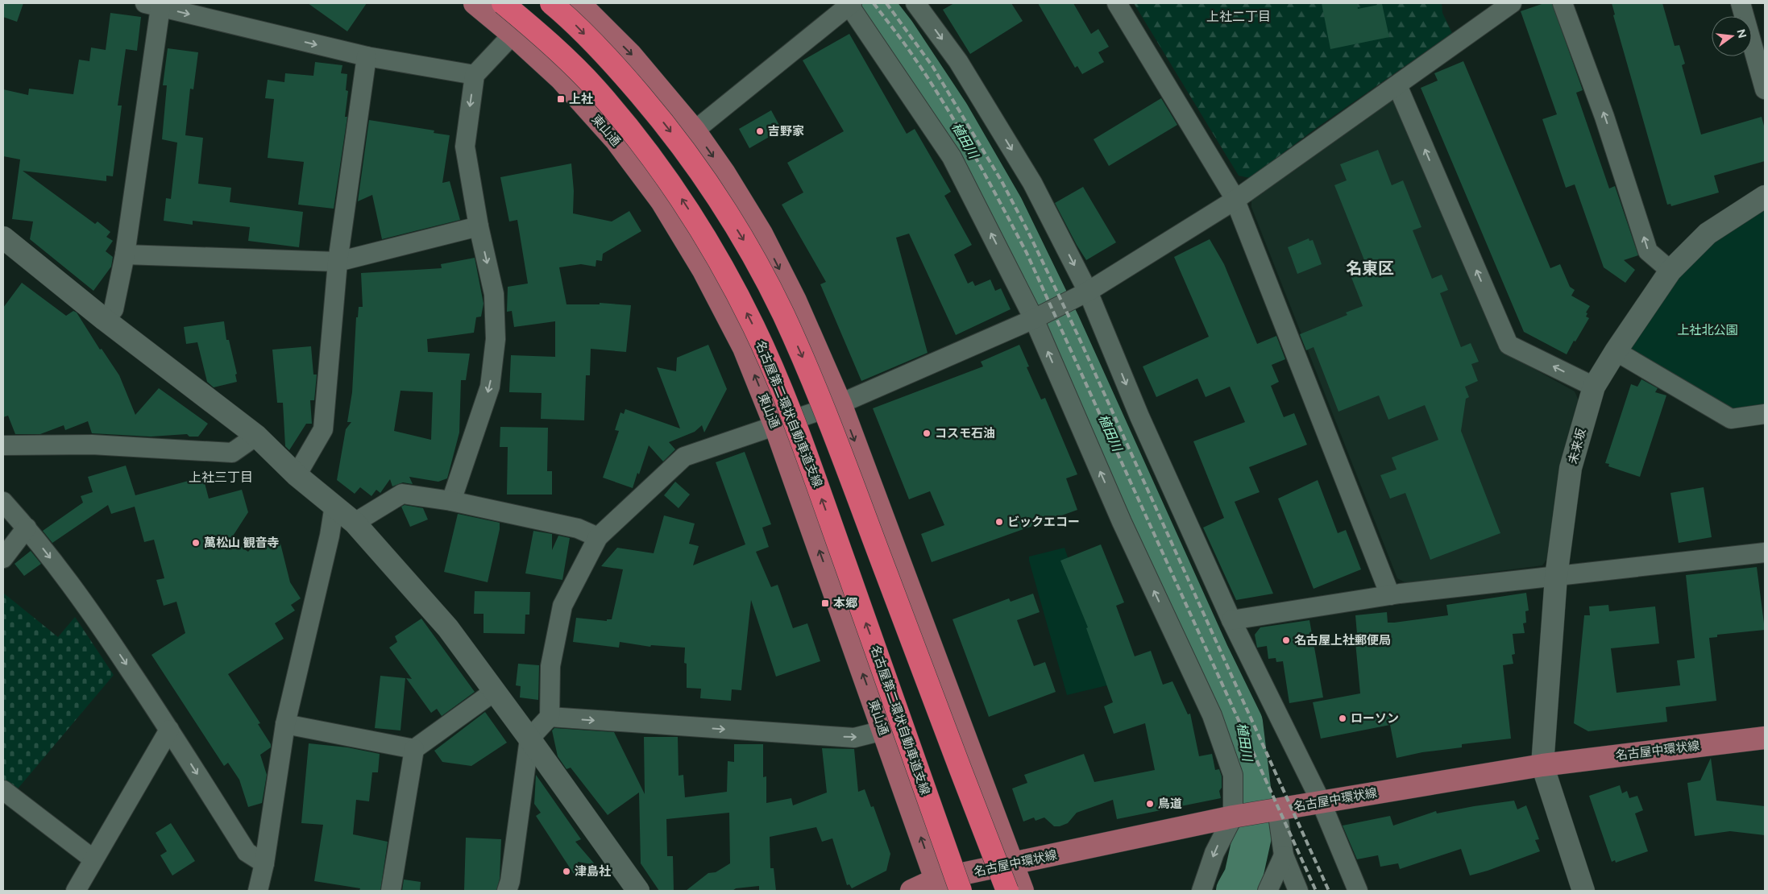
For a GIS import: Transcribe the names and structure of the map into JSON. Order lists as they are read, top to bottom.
{
  "streets": {
    "highway": ["名古屋第二環状自動車道支線"],
    "main road": ["東山通", "名古屋中環状線"],
    "street": ["未来坂"]
  },
  "crossings": [
    ["東山通", "名古屋中環状線"],
    ["未来坂", "名古屋中環状線"]
  ],
  "districts": ["上社二丁目", "名東区", "上社三丁目"],
  "water": ["植田川"],
  "parks": ["上社北公園"],
  "places": {
    "transit": ["上社", "本郷"],
    "other": [
      "吉野家",
      "コスモ石油",
      "ビックエコー",
      "萬松山 観音寺",
      "名古屋上社郵便局",
      "ローソン",
      "鳥道",
      "津島社"
    ]
  },
  "north": "right"
}
